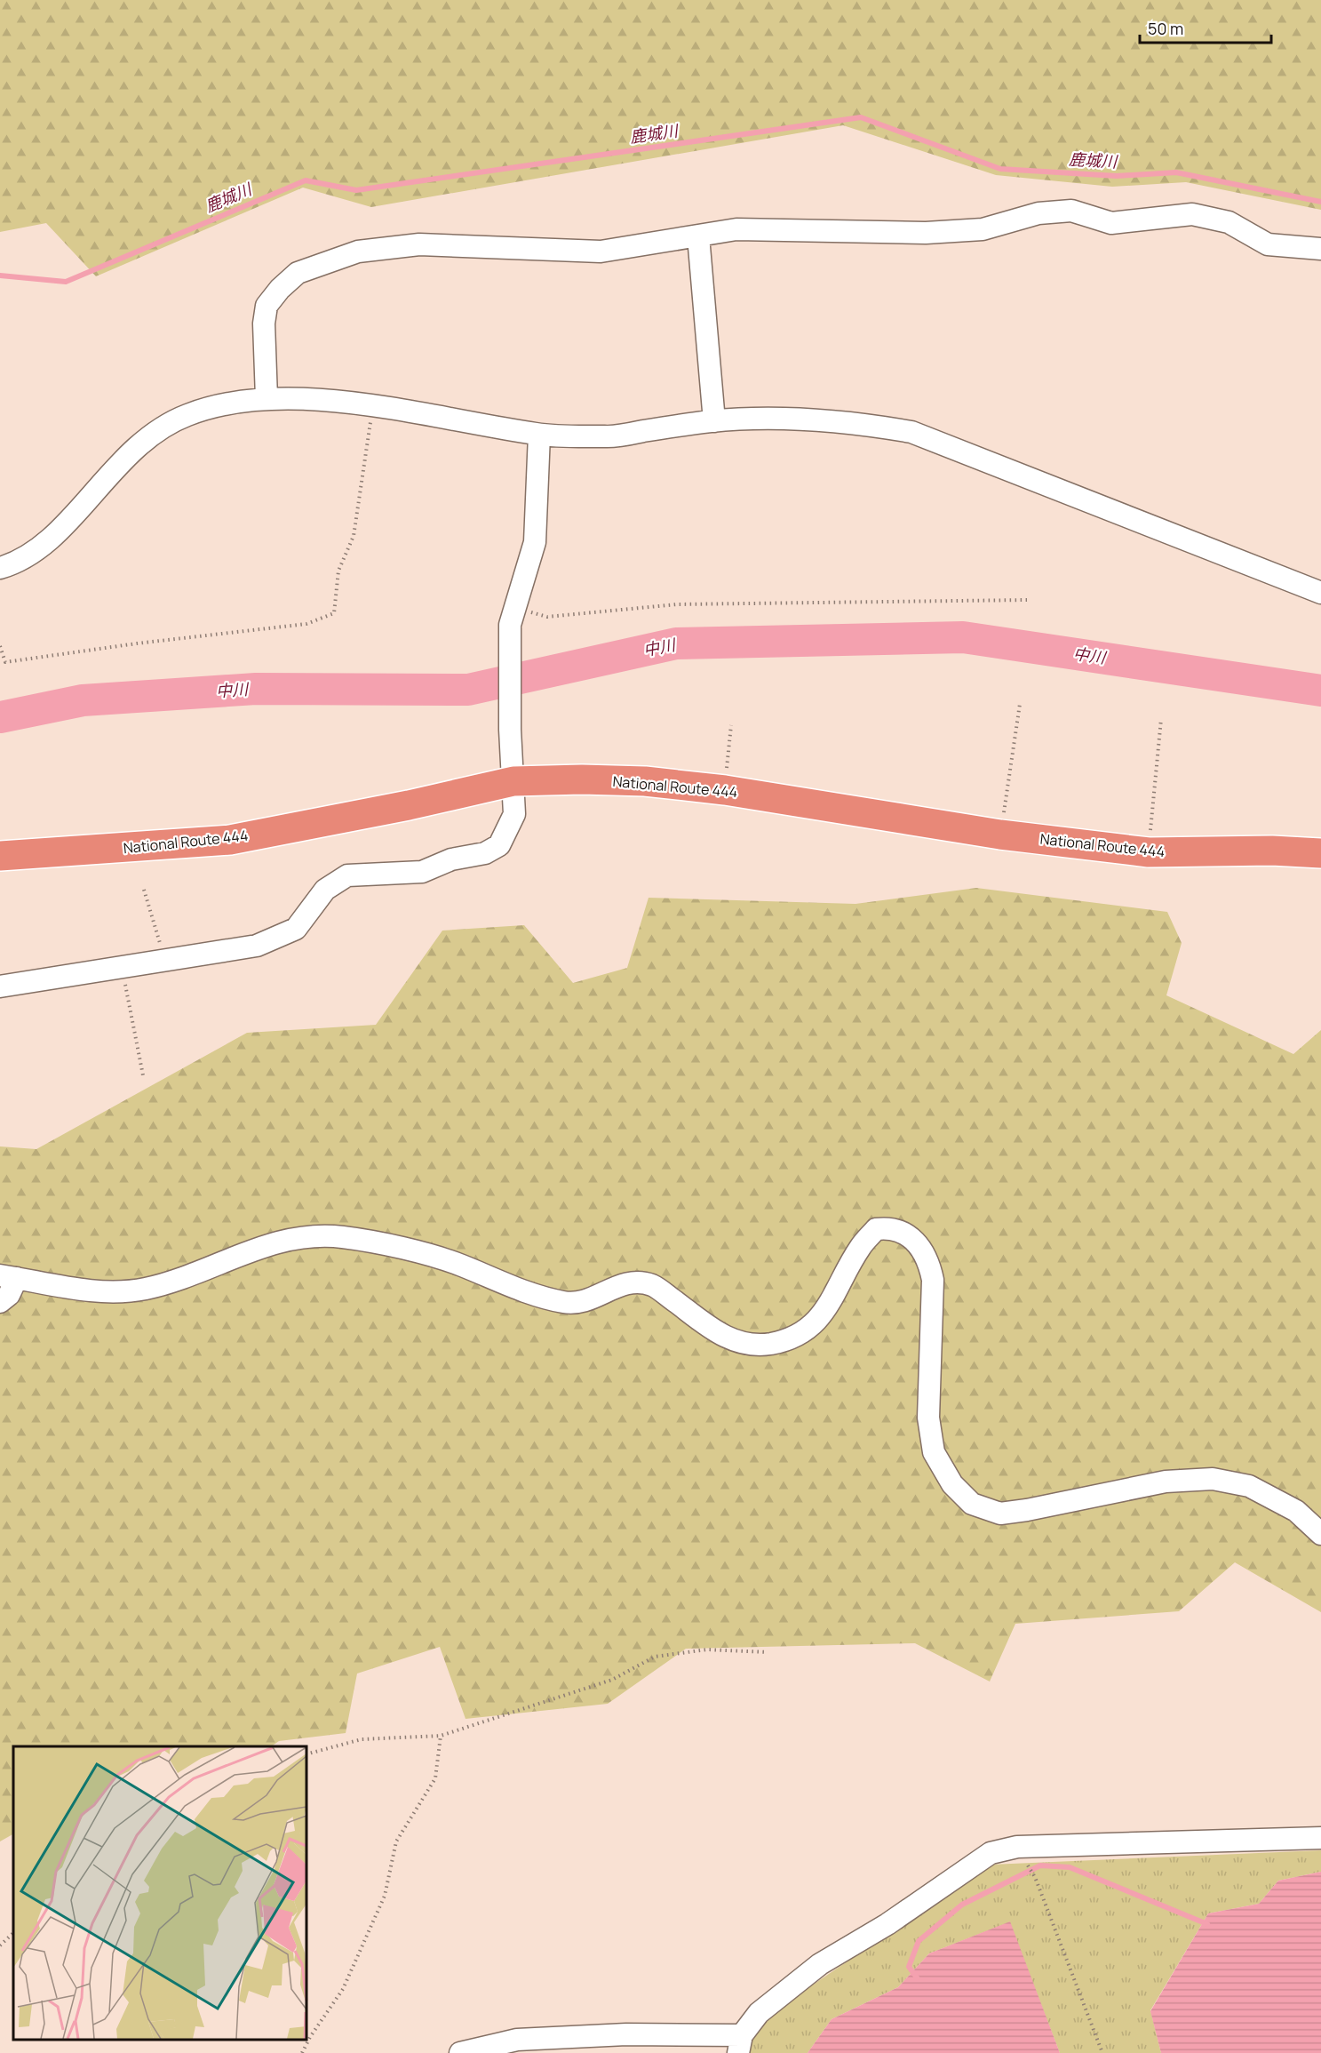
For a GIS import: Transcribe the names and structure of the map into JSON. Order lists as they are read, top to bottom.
{
  "streets": {
    "highway": ["National Route 444"]
  },
  "water": ["鹿城川", "中川"],
  "scale_bar": "50 m"
}
